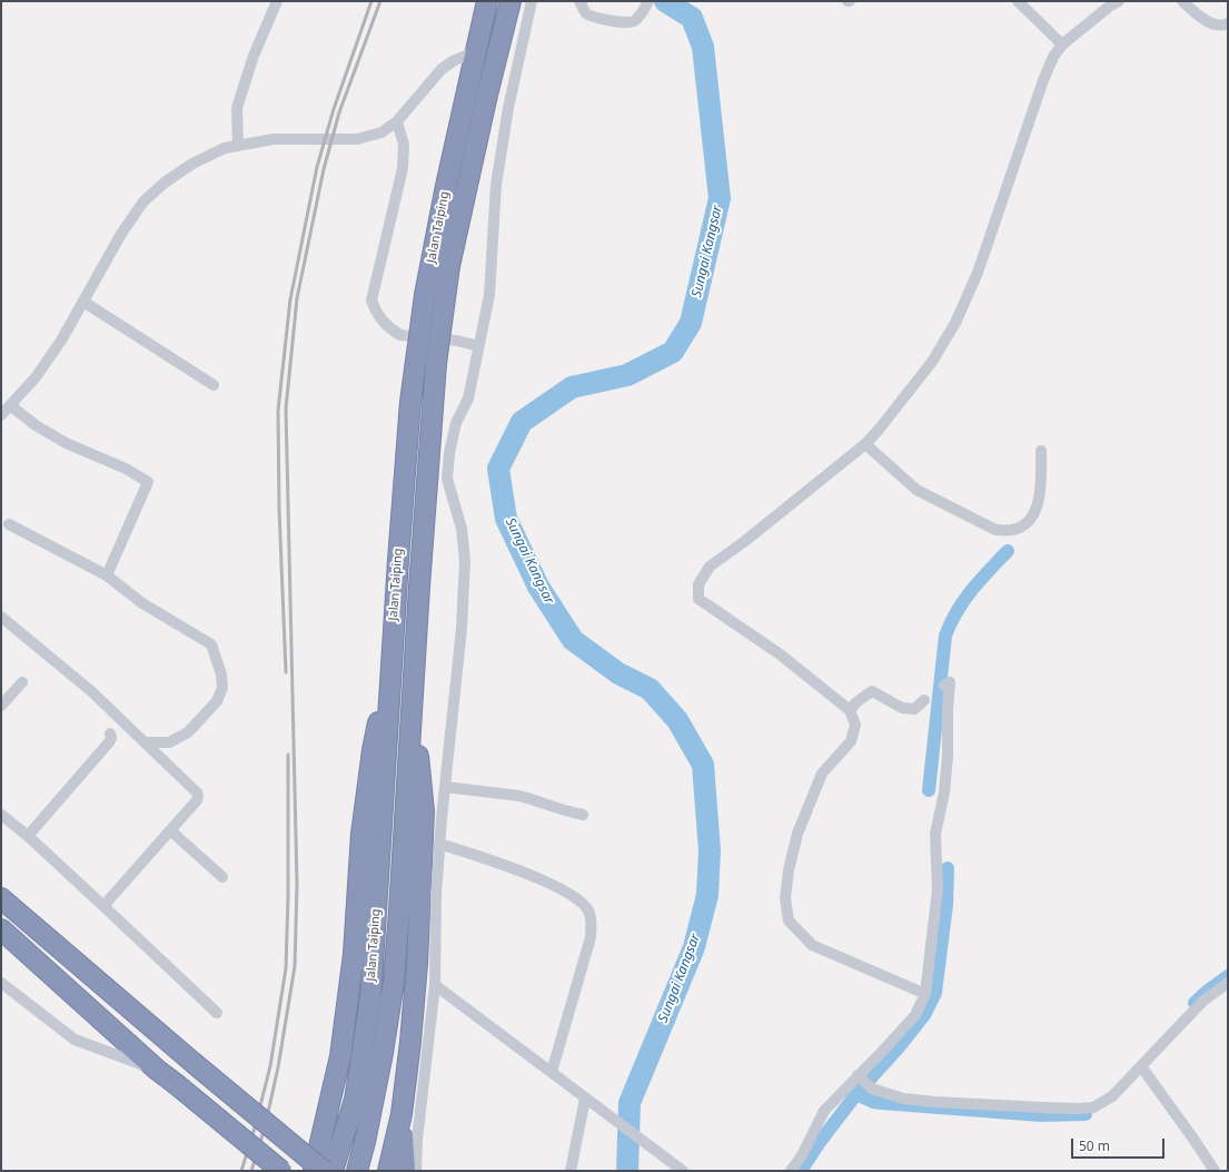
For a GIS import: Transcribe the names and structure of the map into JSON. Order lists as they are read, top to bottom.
{
  "streets": {
    "highway": ["Jalan Taiping"]
  },
  "water": ["Sungai Kangsar"],
  "scale_bar": "50 m"
}
